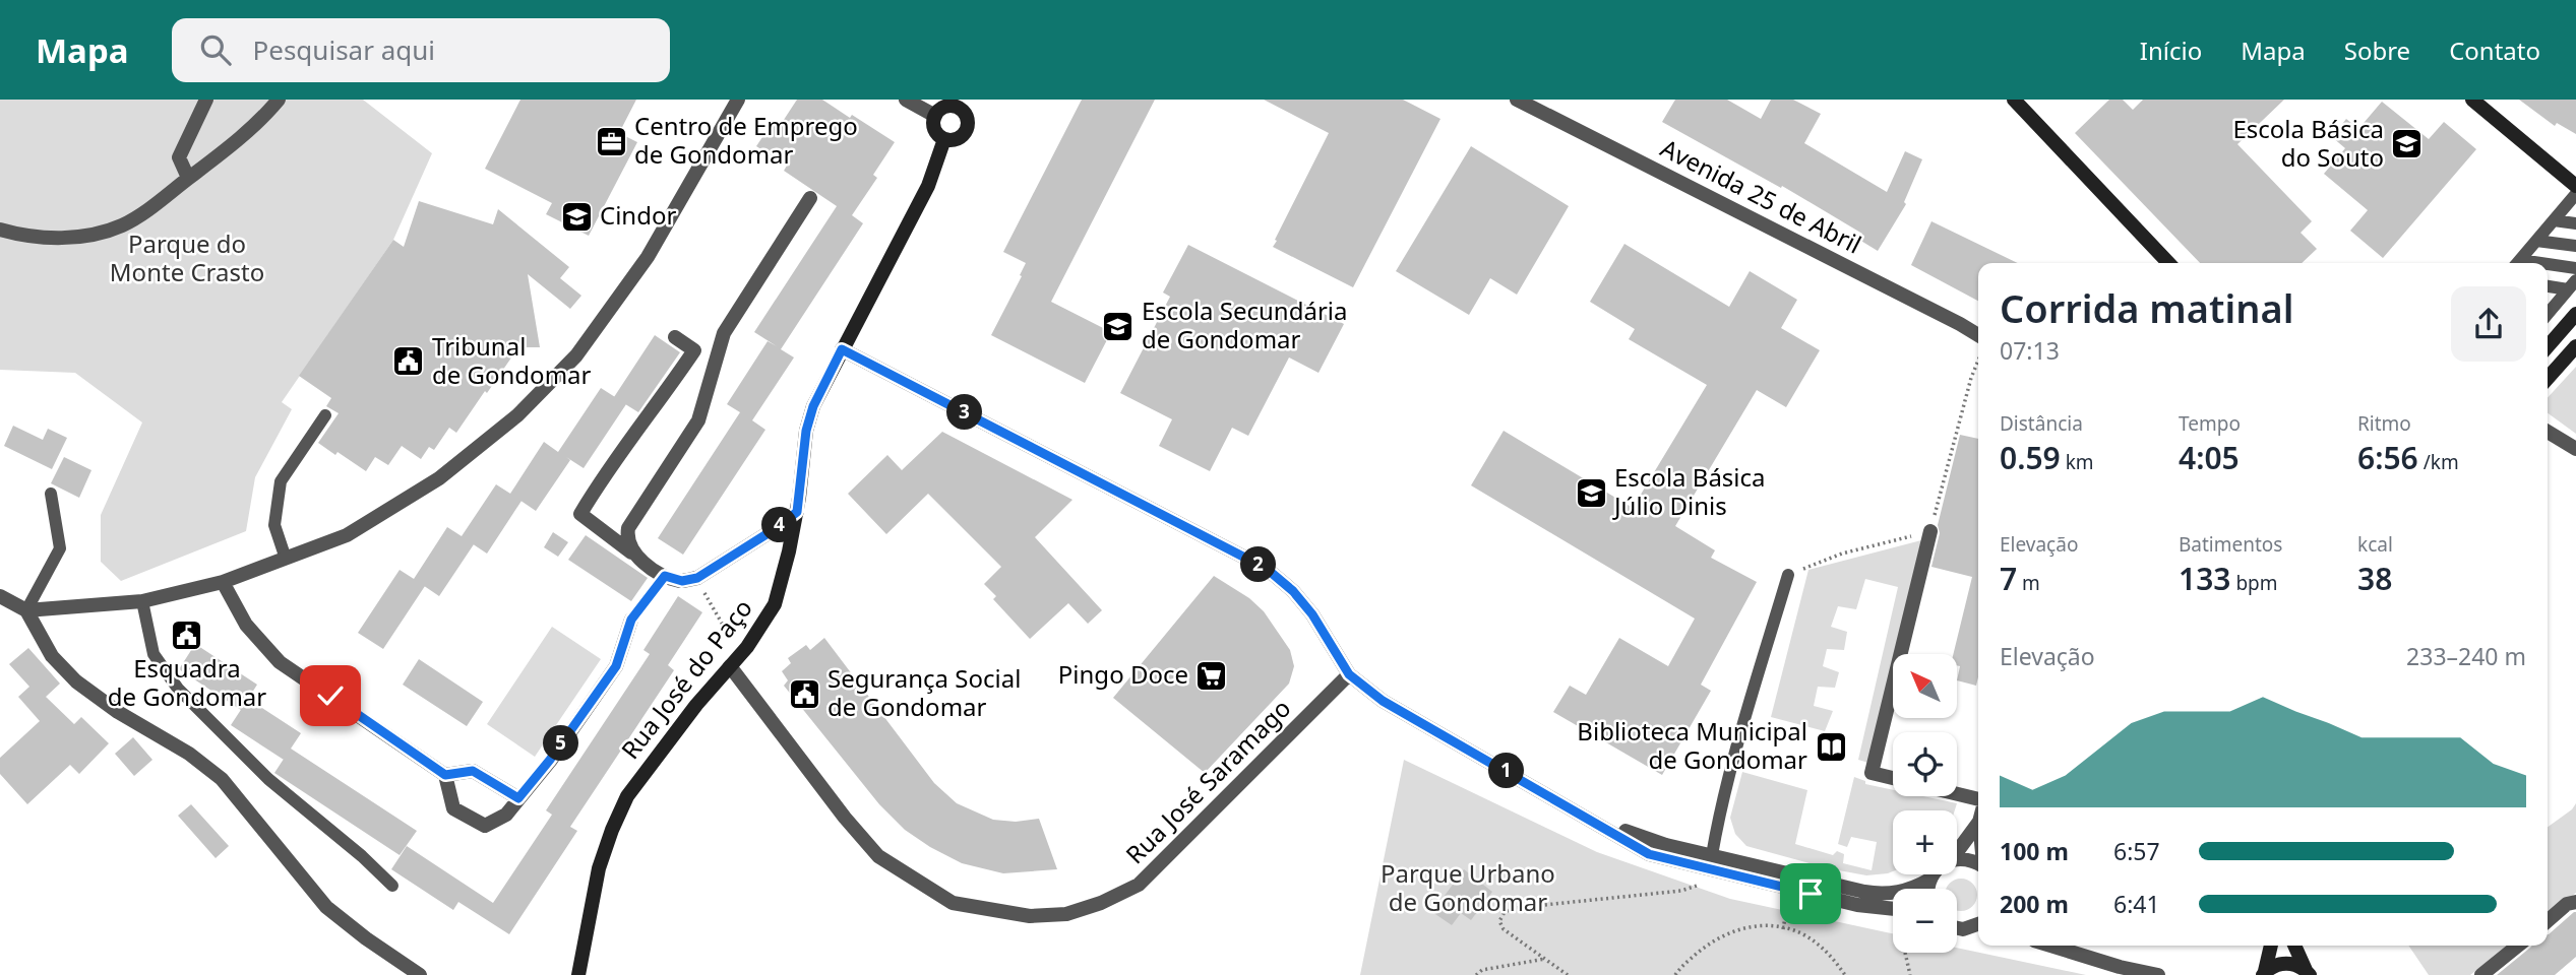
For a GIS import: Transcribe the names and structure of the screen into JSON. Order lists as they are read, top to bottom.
{
  "streets": {
    "street": ["Avenida 25 de Abril", "Rua José do Paço", "Rua José Saramago"]
  },
  "crossings": [
    ["Rua José do Paço", "Rua José Saramago"]
  ],
  "parks": ["Parque do Monte Crasto", "Parque Urbano de Gondomar"],
  "places": {
    "office": ["Centro de Emprego de Gondomar"],
    "school or university": [
      "Escola Básica do Souto",
      "Cindor",
      "Escola Secundária de Gondomar",
      "Escola Básica Júlio Dinis"
    ],
    "public building": ["Tribunal de Gondomar", "Esquadra de Gondomar", "Segurança Social de Gondomar"],
    "supermarket": ["Pingo Doce"],
    "library": ["Biblioteca Municipal de Gondomar"]
  },
  "north": "top left",
  "page": {
    "header": "Mapa",
    "search": "Pesquisar aqui",
    "nav": [
      "Início",
      "Mapa",
      "Sobre",
      "Contato"
    ],
    "heading": ["Corrida matinal", "07:13"],
    "stats": [
      ["Distância", "0.59 km"],
      ["Tempo", "4:05"],
      ["Ritmo", "6:56 /km"],
      ["Elevação", "7 m"],
      ["Batimentos", "133 bpm"],
      ["kcal", "38"]
    ],
    "pins": [
      "3",
      "4",
      "2",
      "5",
      "1"
    ],
    "chart": ["Elevação", "233–240 m"],
    "map_buttons": ["+", "−"],
    "list": [
      {
        "name": "100 m",
        "note": "6:57"
      },
      {
        "name": "200 m",
        "note": "6:41"
      }
    ]
  }
}
